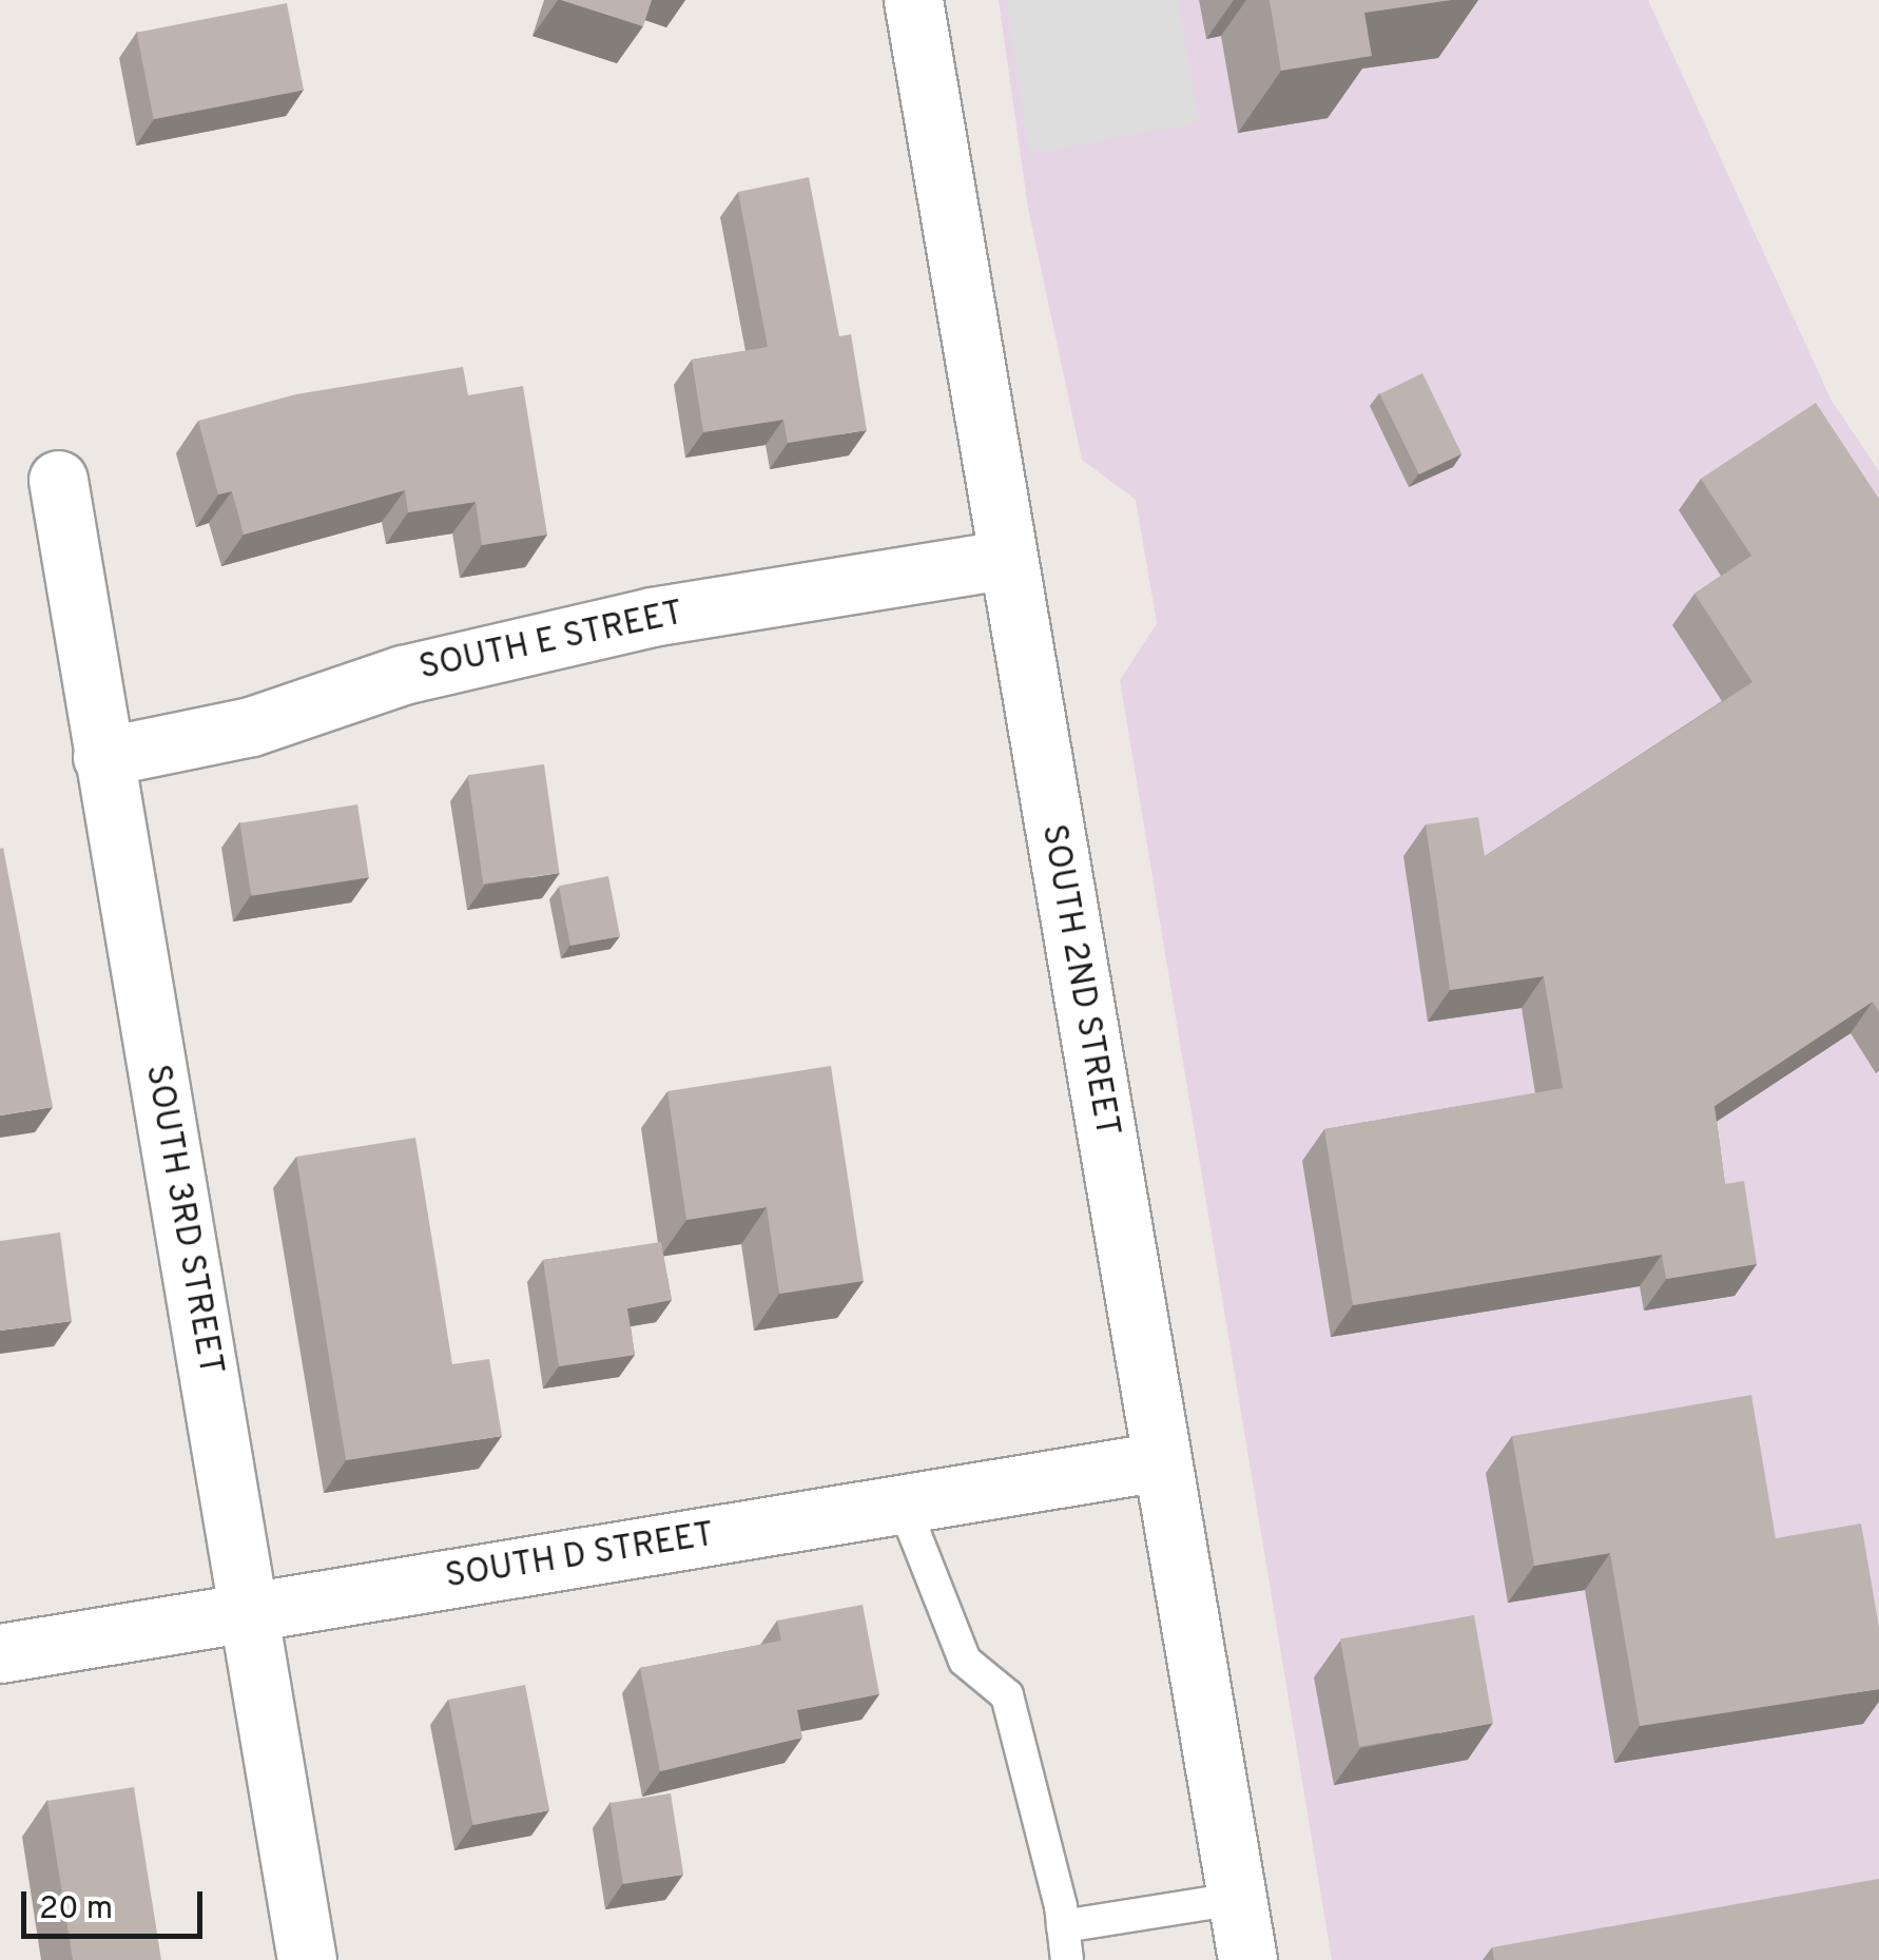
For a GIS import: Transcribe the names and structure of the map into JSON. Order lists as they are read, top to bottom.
{
  "streets": {
    "street": [
      "SOUTH E STREET",
      "SOUTH 2ND STREET",
      "SOUTH 3RD STREET",
      "SOUTH D STREET"
    ]
  },
  "crossings": [
    ["SOUTH E STREET", "SOUTH 2ND STREET"],
    ["SOUTH E STREET", "SOUTH 3RD STREET"],
    ["SOUTH 2ND STREET", "SOUTH D STREET"],
    ["SOUTH 3RD STREET", "SOUTH D STREET"]
  ],
  "scale_bar": "20 m"
}
